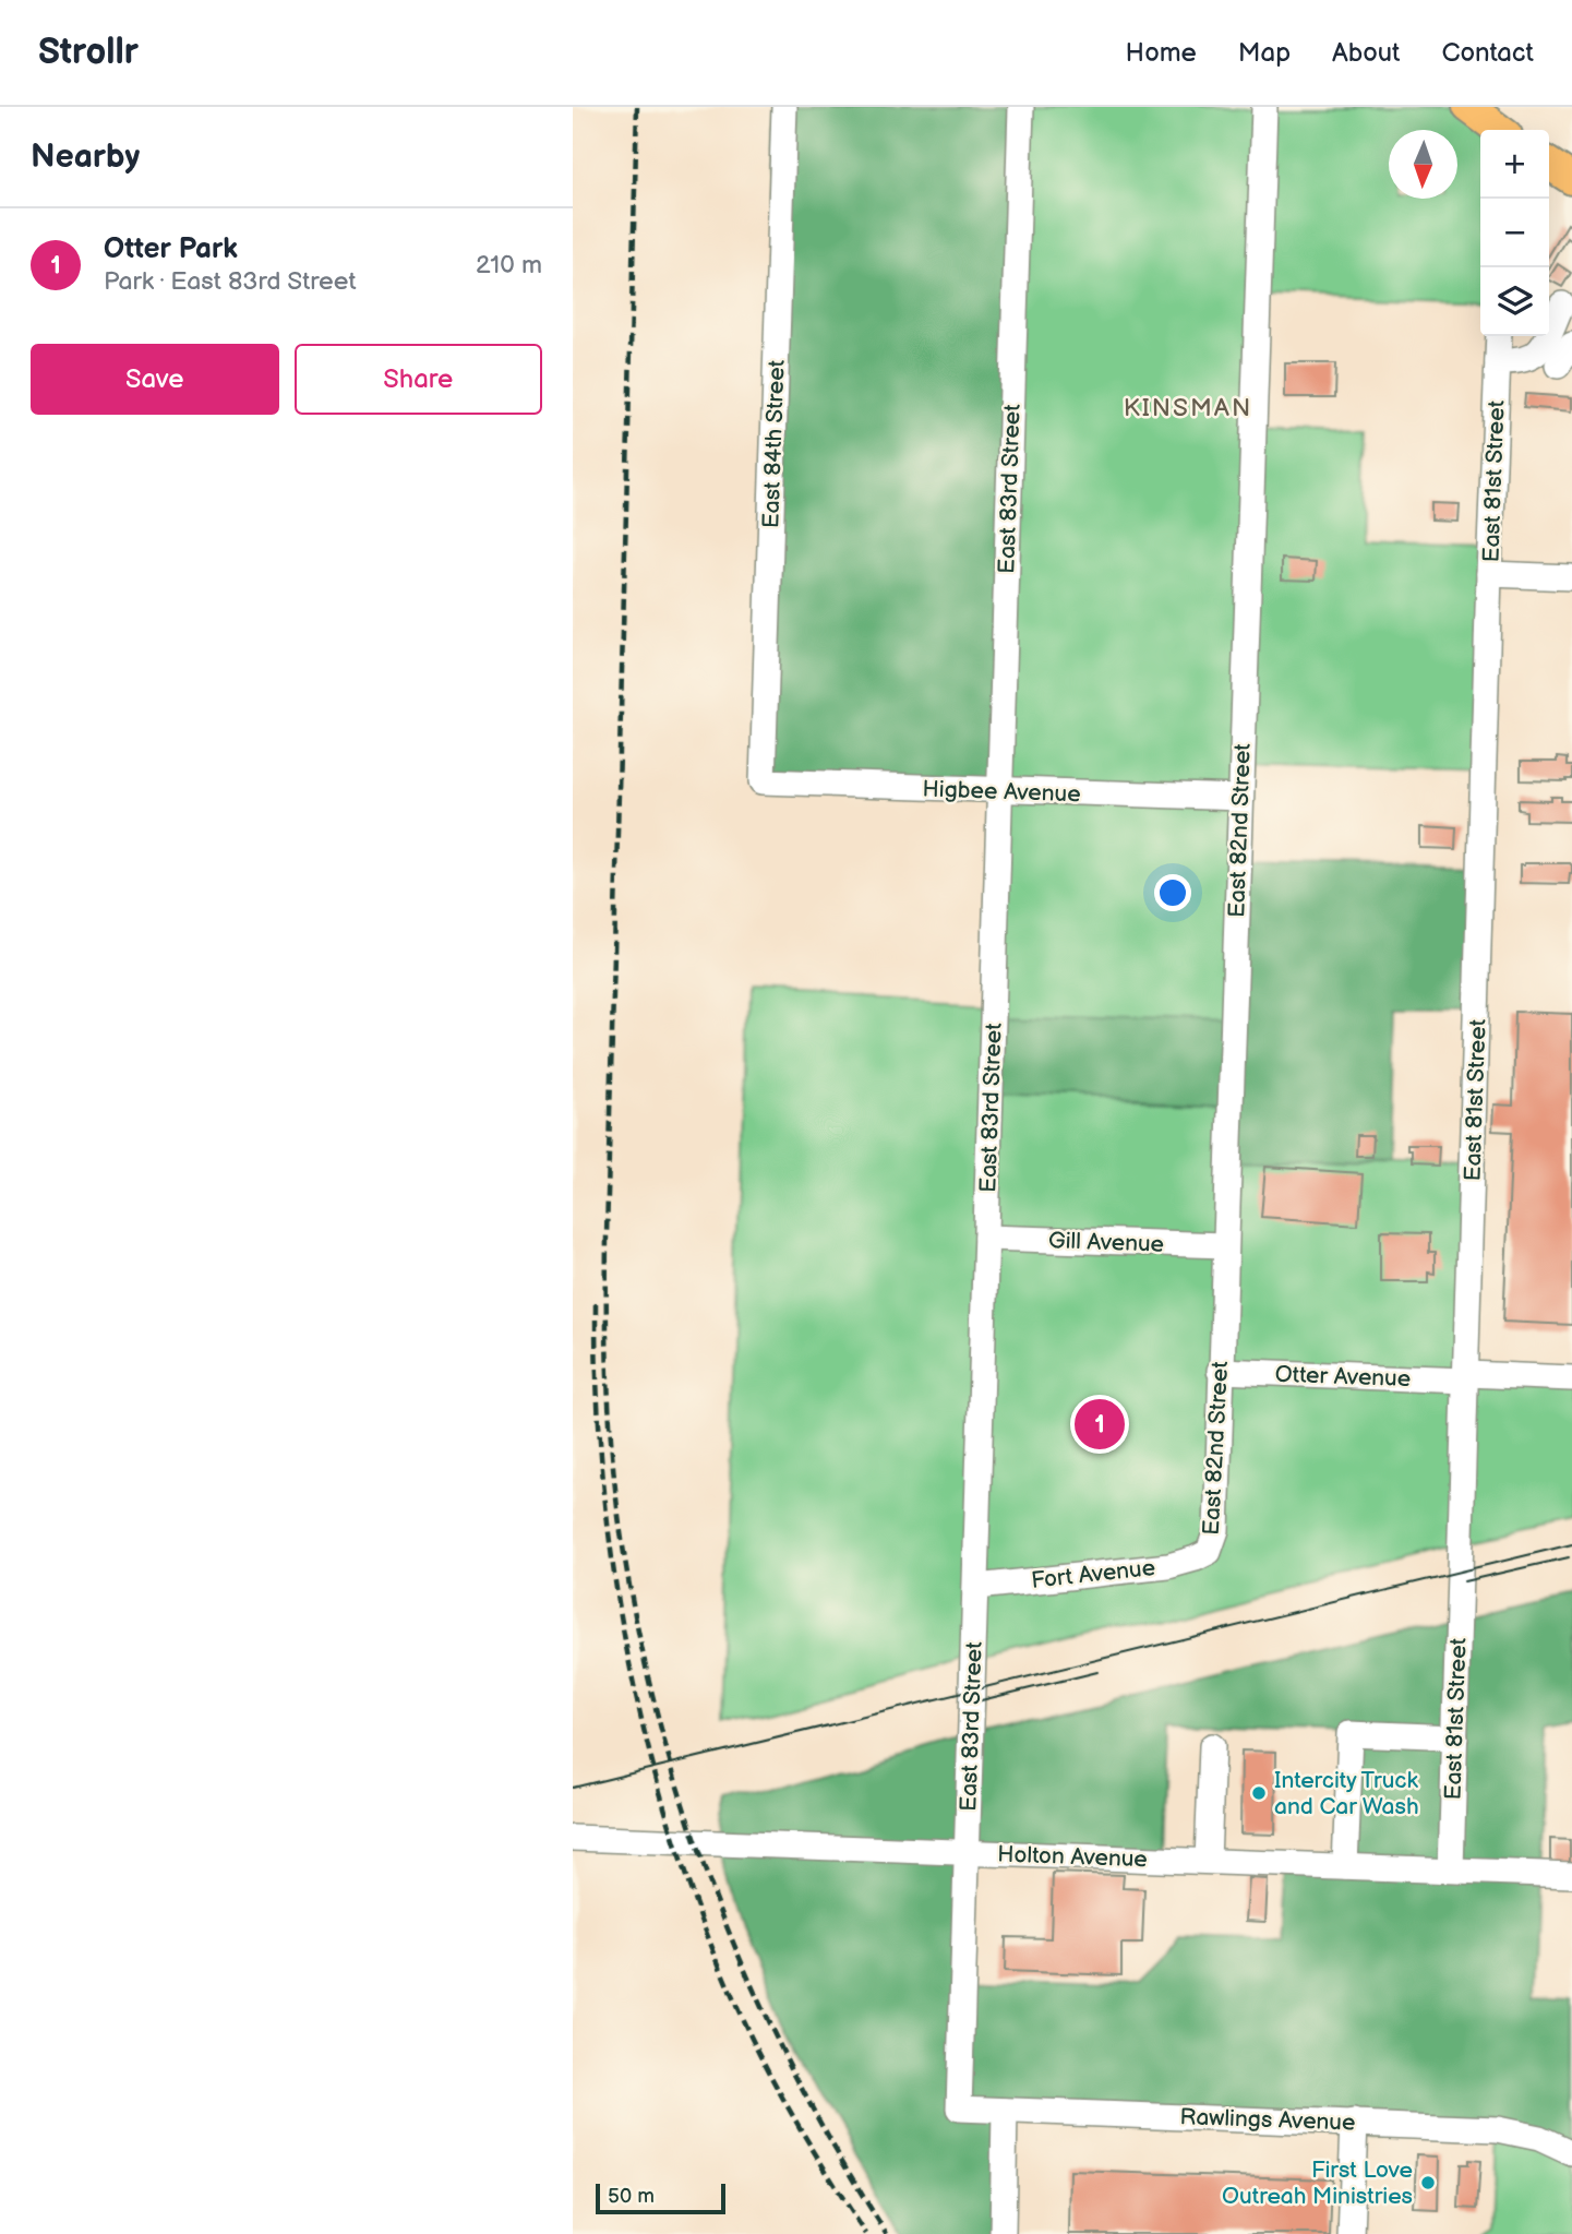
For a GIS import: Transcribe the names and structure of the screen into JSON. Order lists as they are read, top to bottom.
{
  "streets": {
    "street": [
      "East 84th Street",
      "East 81st Street",
      "East 83rd Street",
      "Higbee Avenue",
      "East 82nd Street",
      "Gill Avenue",
      "Otter Avenue",
      "Fort Avenue",
      "Holton Avenue",
      "Rawlings Avenue"
    ]
  },
  "crossings": [
    ["East 84th Street", "Higbee Avenue"],
    ["East 81st Street", "Otter Avenue"],
    ["East 81st Street", "Holton Avenue"],
    ["East 83rd Street", "Higbee Avenue"],
    ["East 83rd Street", "Gill Avenue"],
    ["East 83rd Street", "Fort Avenue"],
    ["East 83rd Street", "Holton Avenue"],
    ["East 83rd Street", "Rawlings Avenue"],
    ["Higbee Avenue", "East 82nd Street"],
    ["East 82nd Street", "Gill Avenue"],
    ["East 82nd Street", "Otter Avenue"],
    ["East 82nd Street", "Fort Avenue"]
  ],
  "districts": ["KINSMAN"],
  "places": ["Intercity Truck and Car Wash", "First Love Outreah Ministries"],
  "scale_bar": "50 m",
  "north": "bottom",
  "page": {
    "header": "Strollr",
    "nav": [
      "Home",
      "Map",
      "About",
      "Contact"
    ],
    "heading": "Nearby",
    "map_buttons": ["+", "−"],
    "list": [
      {
        "mark": "1",
        "name": "Otter Park",
        "note": "Park · East 83rd Street",
        "value": "210 m"
      }
    ],
    "buttons": ["Save", "Share"],
    "pins": "1",
    "scale": "50 m"
  }
}
